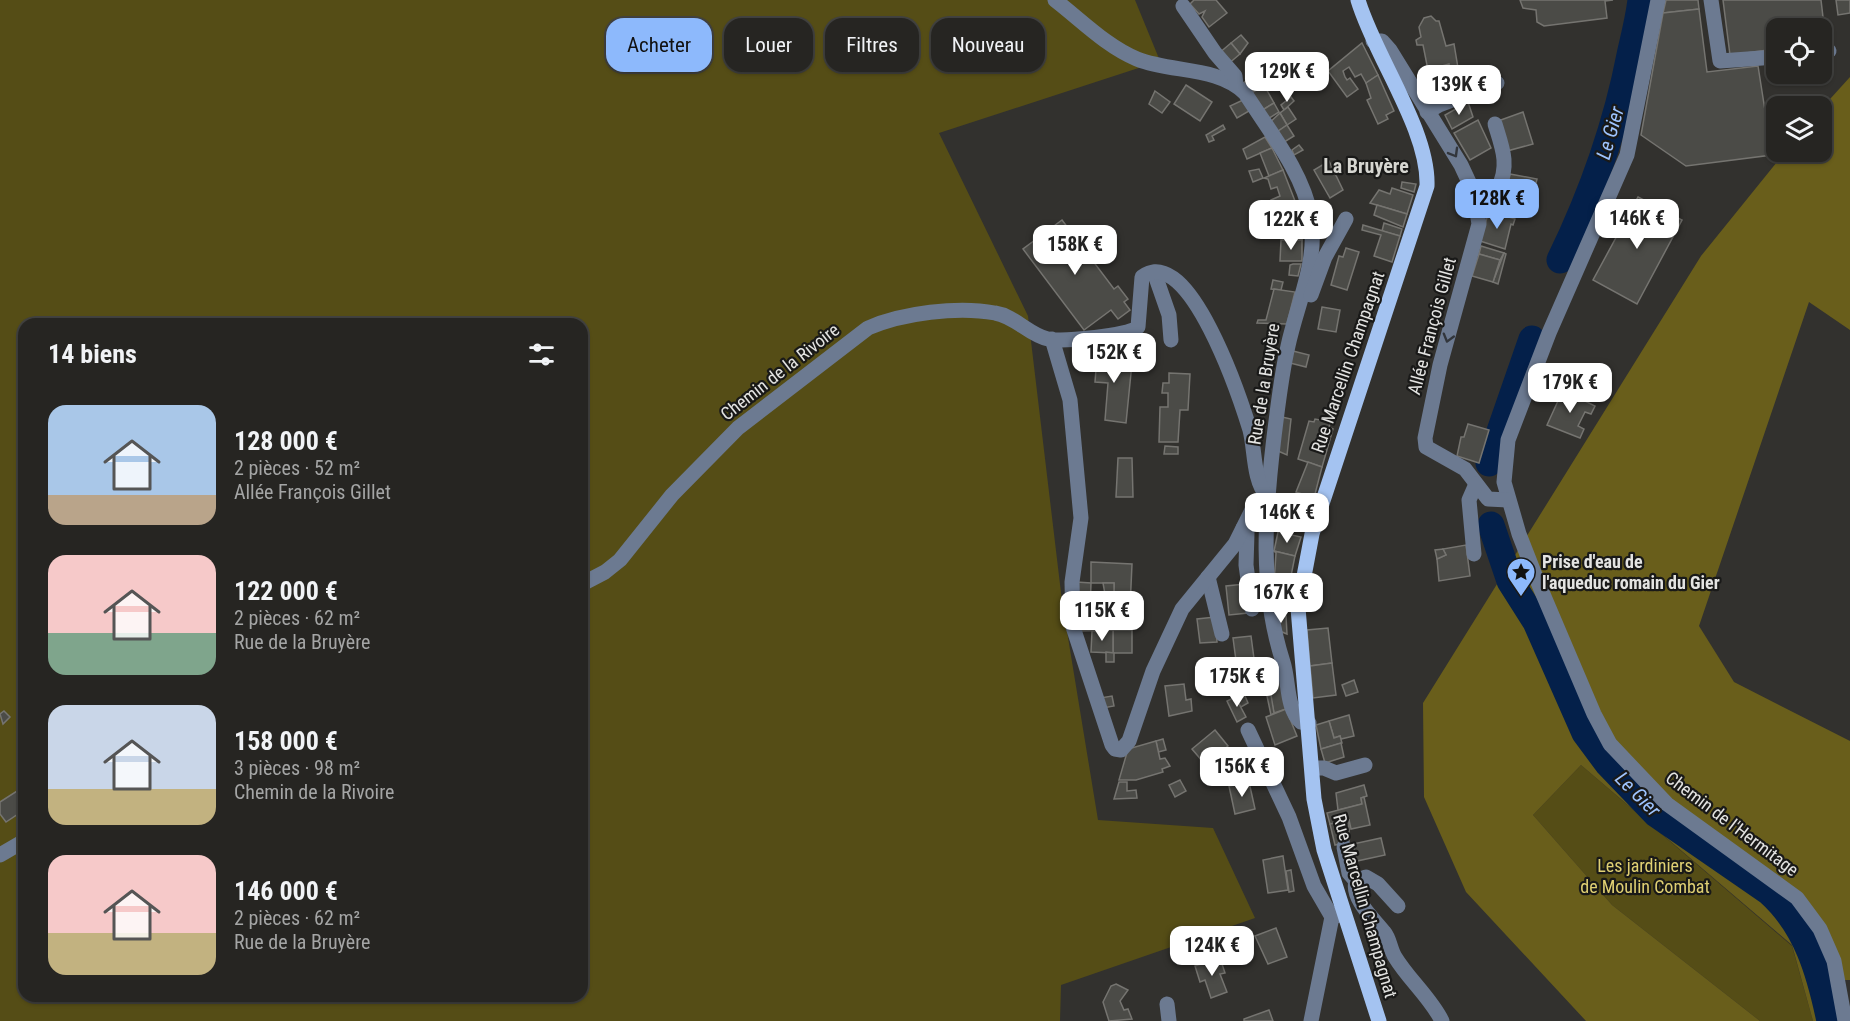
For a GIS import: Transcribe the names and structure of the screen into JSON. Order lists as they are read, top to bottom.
{
  "streets": {
    "main road": ["Rue Marcellin Champagnat"],
    "street": [
      "Allée François Gillet",
      "Chemin de la Rivoire",
      "Rue de la Bruyère",
      "Chemin de l'Hermitage"
    ]
  },
  "crossings": [
    ["Allée François Gillet", "Rue Marcellin Champagnat"],
    ["Allée François Gillet", "Chemin de l'Hermitage"],
    ["Rue Marcellin Champagnat", "Rue de la Bruyère"]
  ],
  "one_way": ["Allée François Gillet"],
  "districts": ["La Bruyère"],
  "water": ["Le Gier"],
  "parks": ["Les jardiniers de Moulin Combat"],
  "places": {
    "place": ["Prise d'eau de l'aqueduc romain du Gier"]
  },
  "page": {
    "chip": [
      "Acheter",
      "Louer",
      "Filtres",
      "Nouveau"
    ],
    "price": [
      "129K €",
      "139K €",
      "128K €",
      "146K €",
      "122K €",
      "158K €",
      "152K €",
      "179K €",
      "146K €",
      "167K €",
      "115K €",
      "175K €",
      "156K €",
      "124K €"
    ],
    "heading": "14 biens",
    "list": [
      {
        "name": "128 000 €",
        "note": "2 pièces · 52 m² · Allée François Gillet"
      },
      {
        "name": "122 000 €",
        "note": "2 pièces · 62 m² · Rue de la Bruyère"
      },
      {
        "name": "158 000 €",
        "note": "3 pièces · 98 m² · Chemin de la Rivoire"
      },
      {
        "name": "146 000 €",
        "note": "2 pièces · 62 m² · Rue de la Bruyère"
      }
    ]
  }
}
